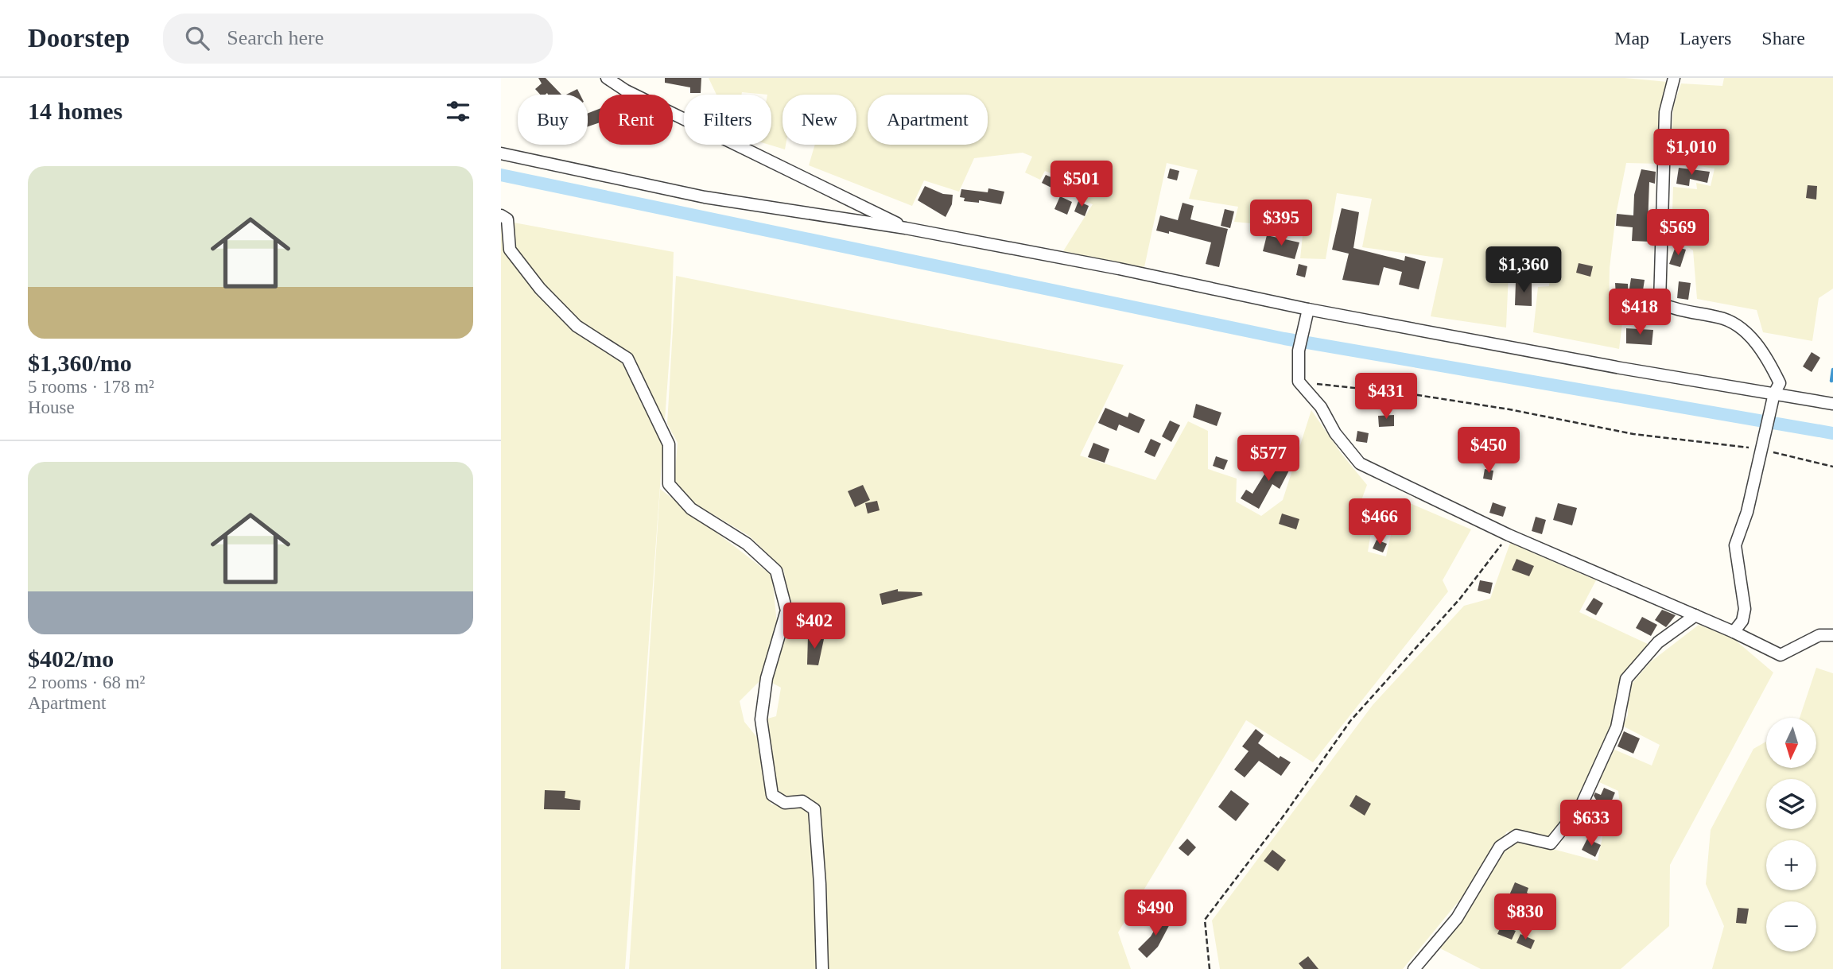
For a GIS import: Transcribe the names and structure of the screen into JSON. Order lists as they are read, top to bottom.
{
  "north": "bottom",
  "page": {
    "header": "Doorstep",
    "search": "Search here",
    "nav": ["Map", "Layers", "Share"],
    "heading": "14 homes",
    "chip": [
      "Buy",
      "Rent",
      "Filters",
      "New",
      "Apartment"
    ],
    "price": [
      "$1,010",
      "$501",
      "$395",
      "$569",
      "$1,360",
      "$418",
      "$431",
      "$450",
      "$577",
      "$466",
      "$402",
      "$633",
      "$490",
      "$830"
    ],
    "list": [
      {
        "name": "$1,360/mo",
        "note": "5 rooms · 178 m² · House"
      },
      {
        "name": "$402/mo",
        "note": "2 rooms · 68 m² · Apartment"
      }
    ],
    "map_buttons": ["+", "−"]
  }
}
